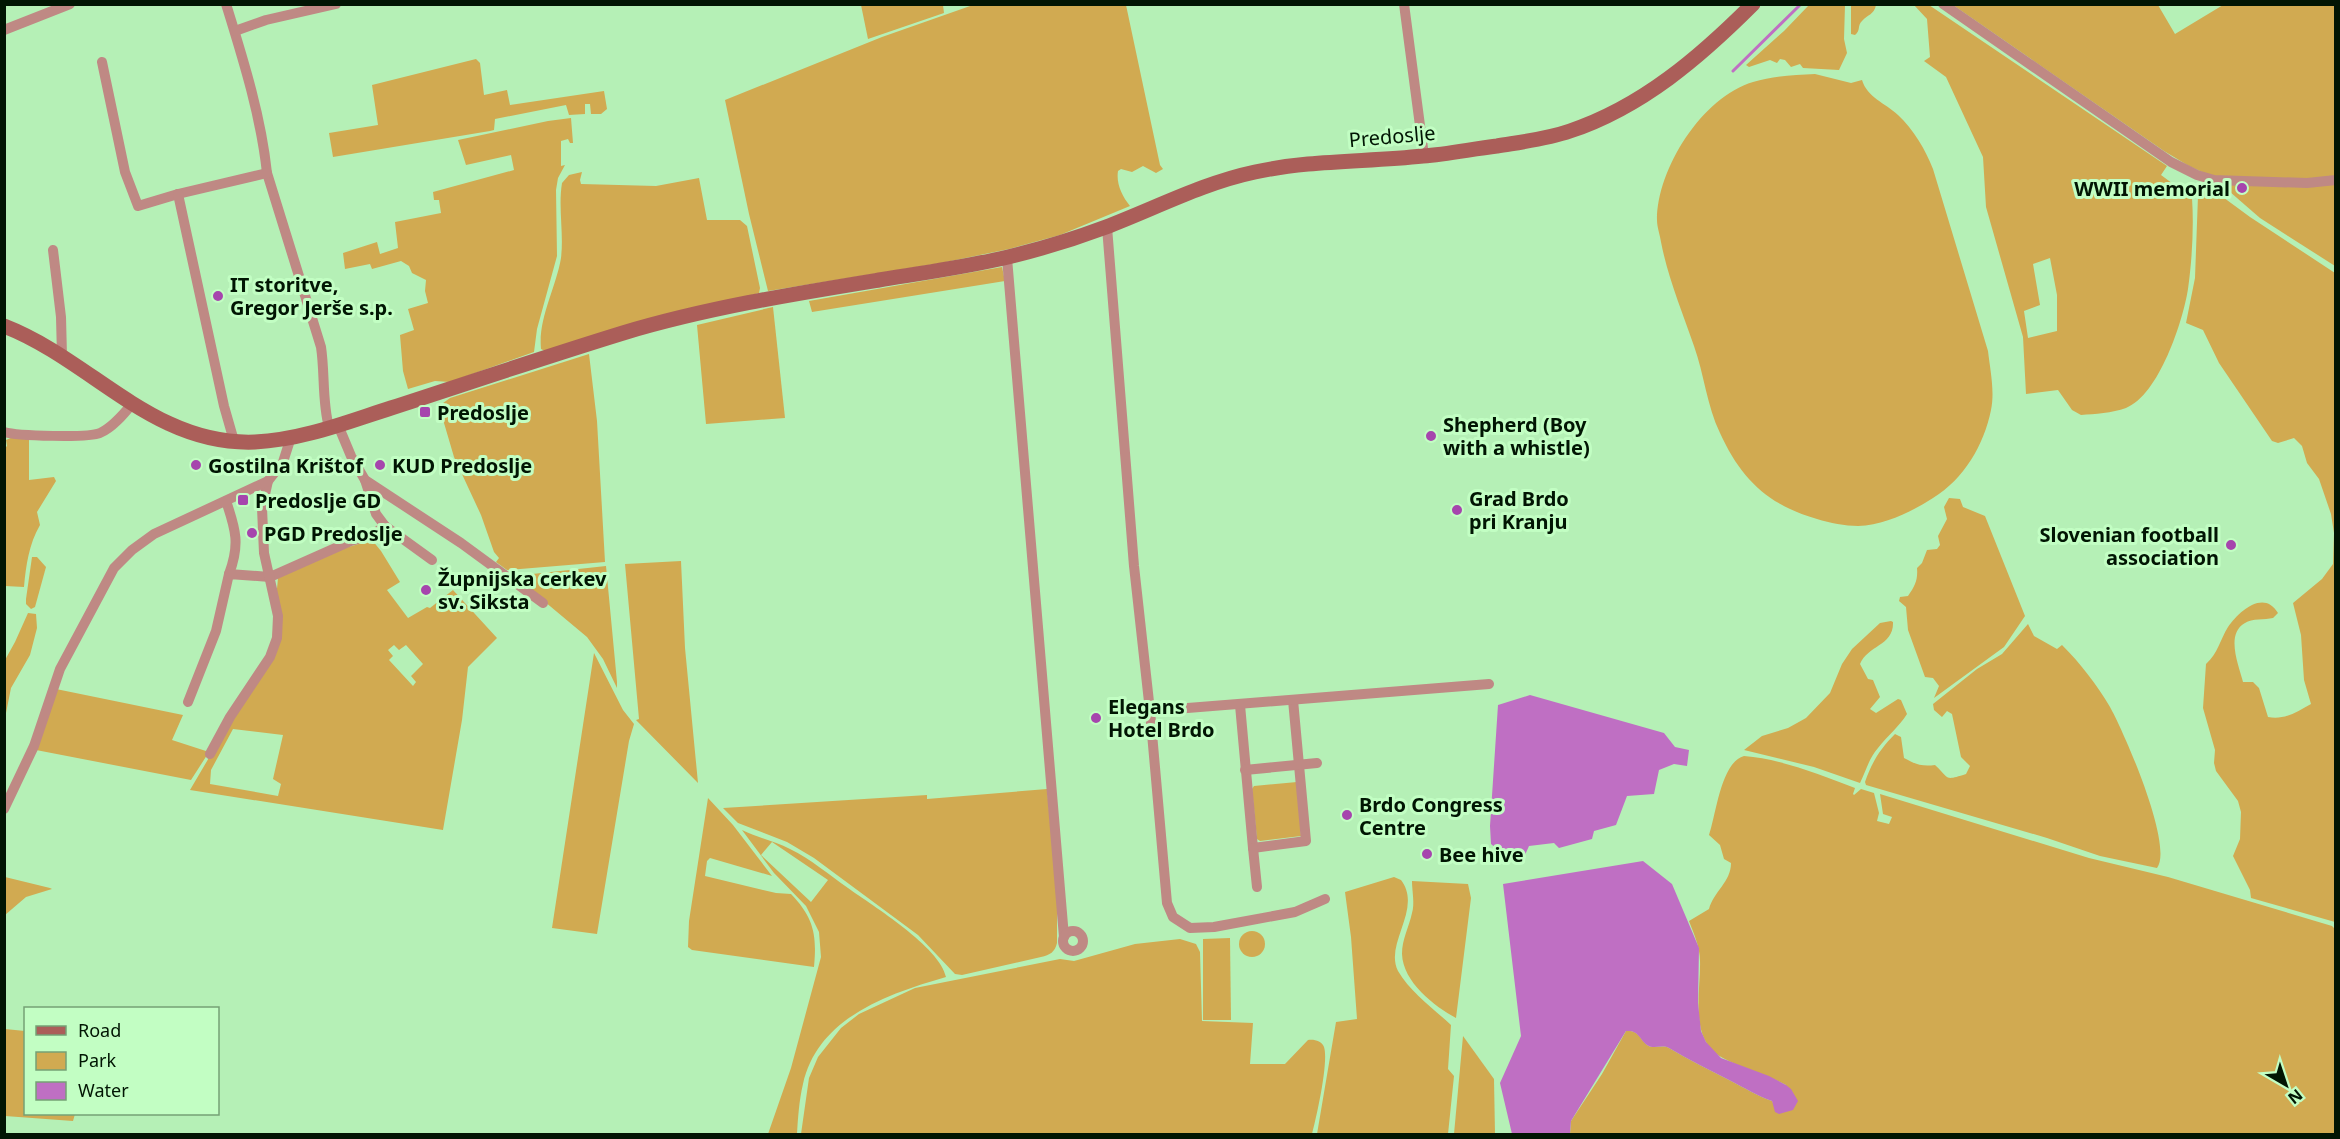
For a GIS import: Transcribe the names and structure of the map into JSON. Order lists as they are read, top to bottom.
{
  "streets": {
    "street": ["Predoslje"]
  },
  "places": {
    "other": [
      "WWII memorial",
      "IT storitve, Gregor Jerše s.p.",
      "Shepherd (Boy with a whistle)",
      "Gostilna Krištof",
      "KUD Predoslje",
      "Grad Brdo pri Kranju",
      "PGD Predoslje",
      "Slovenian football association",
      "Župnijska cerkev sv. Siksta",
      "Elegans Hotel Brdo",
      "Brdo Congress Centre",
      "Bee hive"
    ],
    "transit": ["Predoslje", "Predoslje GD"]
  },
  "legend": ["Road", "Park", "Water"],
  "north": "bottom right"
}
